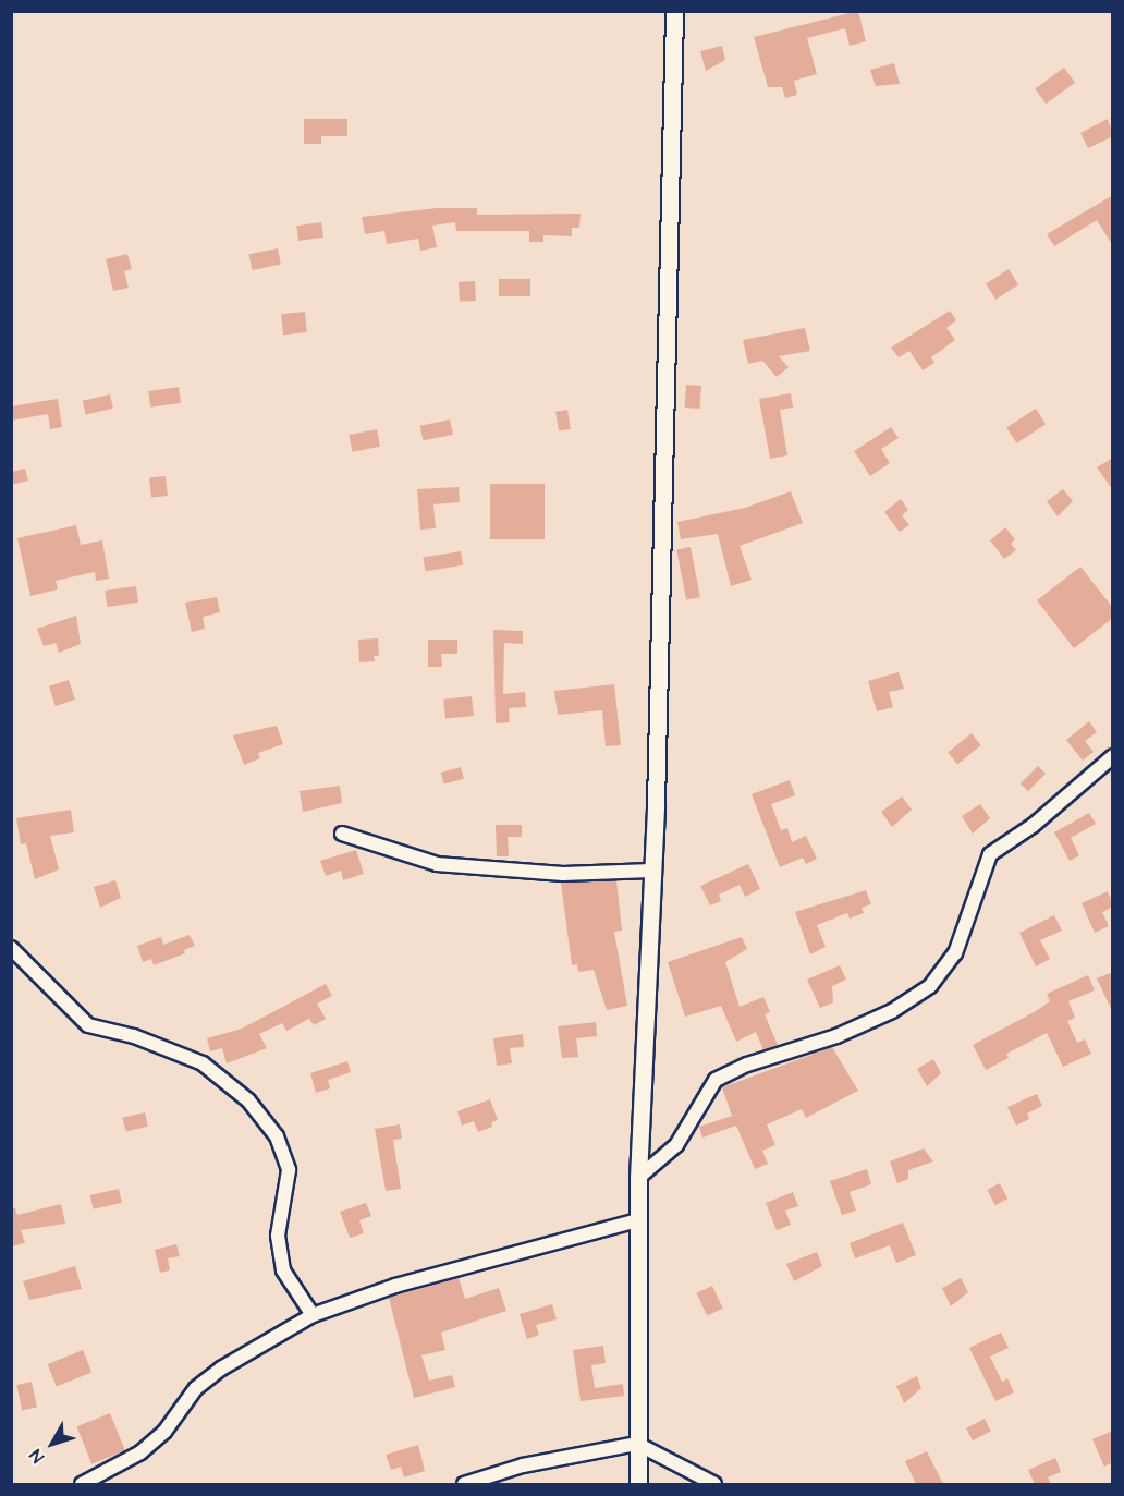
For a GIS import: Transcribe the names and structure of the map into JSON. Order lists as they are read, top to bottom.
{
  "north": "bottom left"
}
